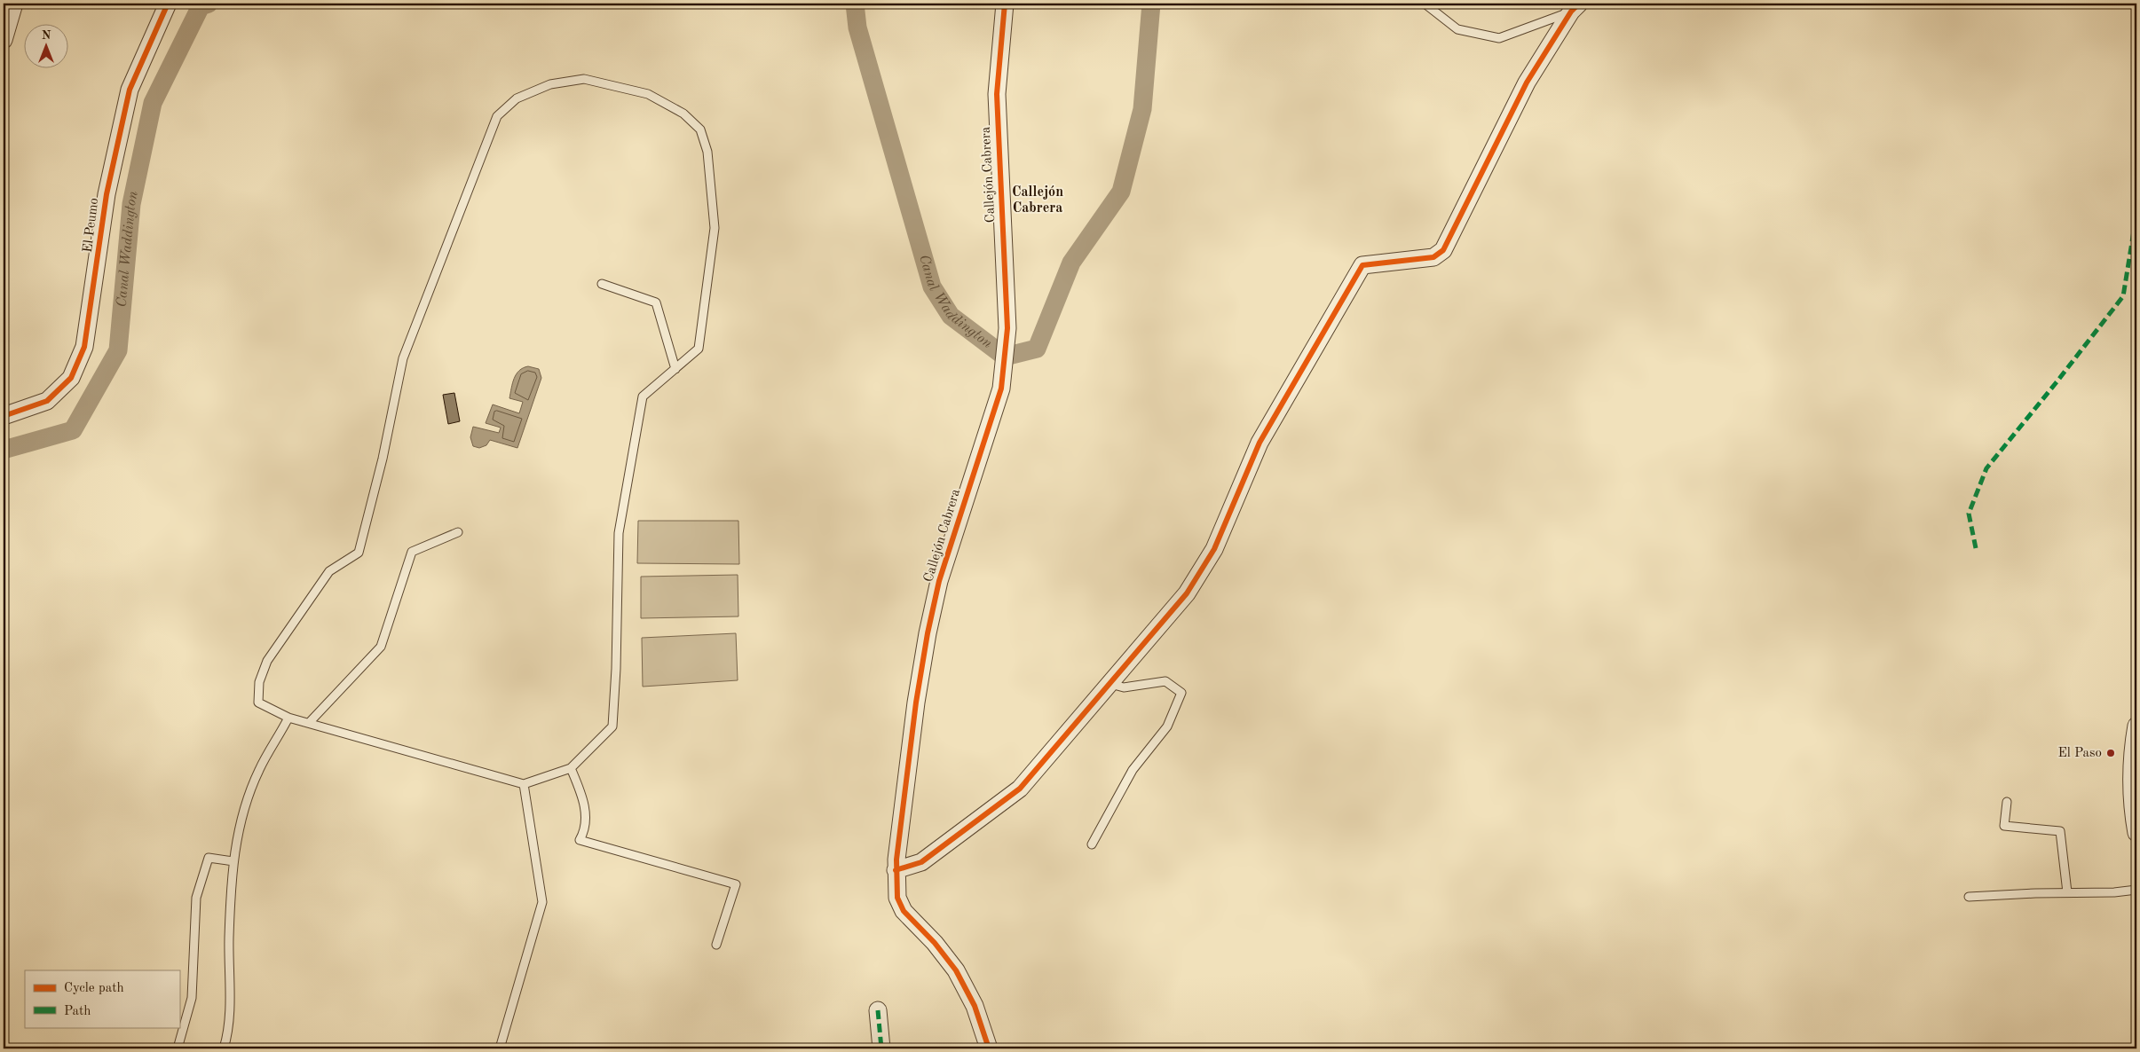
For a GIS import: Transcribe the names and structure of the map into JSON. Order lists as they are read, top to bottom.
{
  "streets": {
    "street": ["Callejón Cabrera", "El Peumo"]
  },
  "districts": ["Callejón Cabrera"],
  "water": ["Canal Waddington"],
  "places": ["El Paso"],
  "legend": ["Cycle path", "Path"],
  "north": "top"
}
